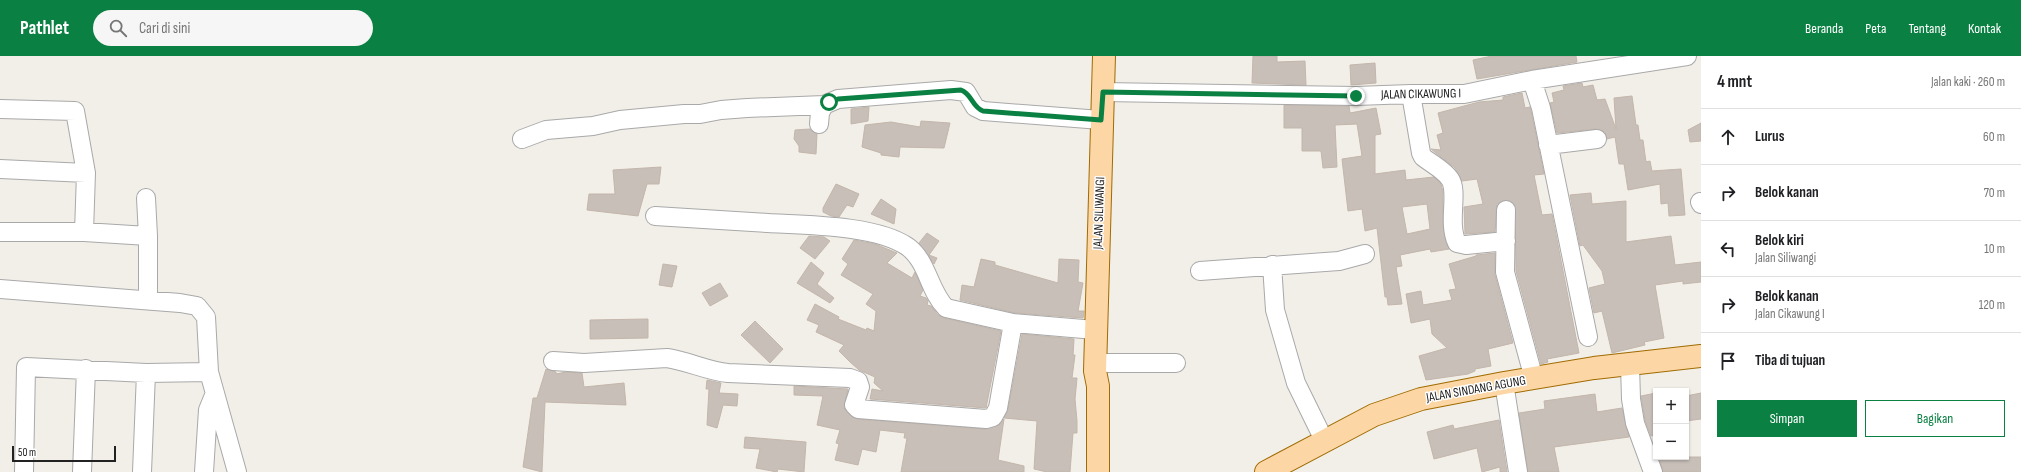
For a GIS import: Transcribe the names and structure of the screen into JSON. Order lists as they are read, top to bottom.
{
  "streets": {
    "main road": ["JALAN SILIWANGI", "JALAN SINDANG AGUNG"],
    "street": ["JALAN CIKAWUNG I"]
  },
  "crossings": [
    ["JALAN CIKAWUNG I", "JALAN SILIWANGI"]
  ],
  "scale_bar": "50 m",
  "page": {
    "header": "Pathlet",
    "search": "Cari di sini",
    "nav": [
      "Beranda",
      "Peta",
      "Tentang",
      "Kontak"
    ],
    "heading": ["4 mnt", "Jalan kaki · 260 m"],
    "list": [
      ["Lurus", "60 m"],
      ["Belok kanan", "70 m"],
      ["Belok kiri", "Jalan Siliwangi", "10 m"],
      ["Belok kanan", "Jalan Cikawung I", "120 m"],
      "Tiba di tujuan"
    ],
    "map_buttons": ["+", "−"],
    "buttons": ["Simpan", "Bagikan"],
    "scale": "50 m"
  }
}
